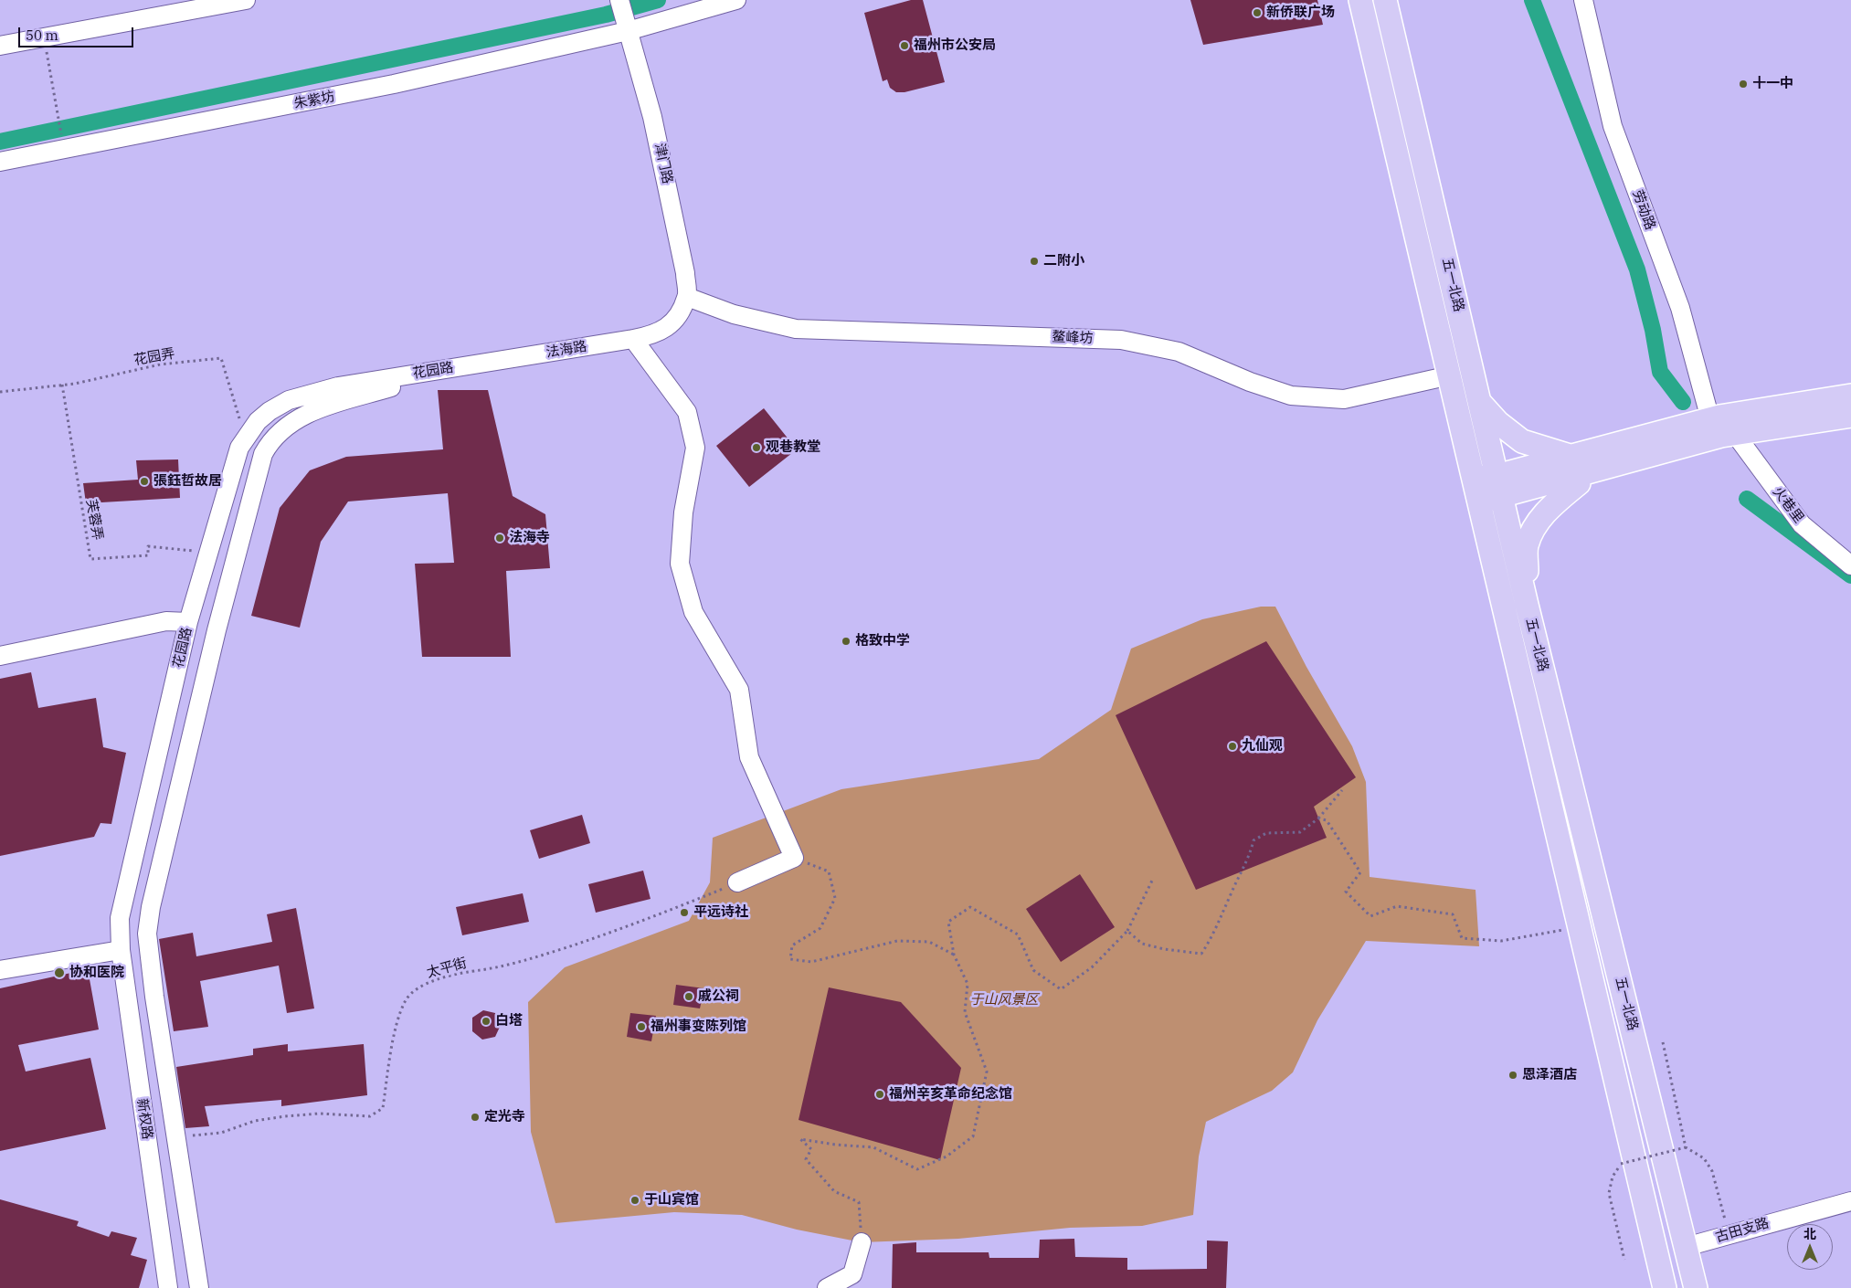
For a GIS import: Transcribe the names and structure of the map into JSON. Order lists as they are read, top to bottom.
{
  "streets": {
    "main road": ["五一北路"],
    "street": [
      "朱紫坊",
      "津门路",
      "劳动路",
      "鳌峰坊",
      "法海路",
      "花园路",
      "火巷里",
      "新权路",
      "古田支路"
    ],
    "path": ["花园弄", "芙蓉弄", "太平街"]
  },
  "crossings": [
    ["朱紫坊", "津门路"],
    ["津门路", "鳌峰坊"],
    ["津门路", "法海路"],
    ["五一北路", "鳌峰坊"],
    ["五一北路", "古田支路"],
    ["鳌峰坊", "法海路"],
    ["法海路", "花园路"],
    ["花园弄", "花园路"],
    ["花园弄", "芙蓉弄"],
    ["花园路", "芙蓉弄"],
    ["花园路", "新权路"]
  ],
  "parks": ["于山风景区"],
  "places": [
    "新侨联广场",
    "福州市公安局",
    "十一中",
    "二附小",
    "观巷教堂",
    "張鈺哲故居",
    "法海寺",
    "格致中学",
    "九仙观",
    "平远诗社",
    "协和医院",
    "戚公祠",
    "白塔",
    "福州事变陈列馆",
    "恩泽酒店",
    "福州辛亥革命纪念馆",
    "定光寺",
    "于山宾馆"
  ],
  "scale_bar": "50 m",
  "north": "top"
}
